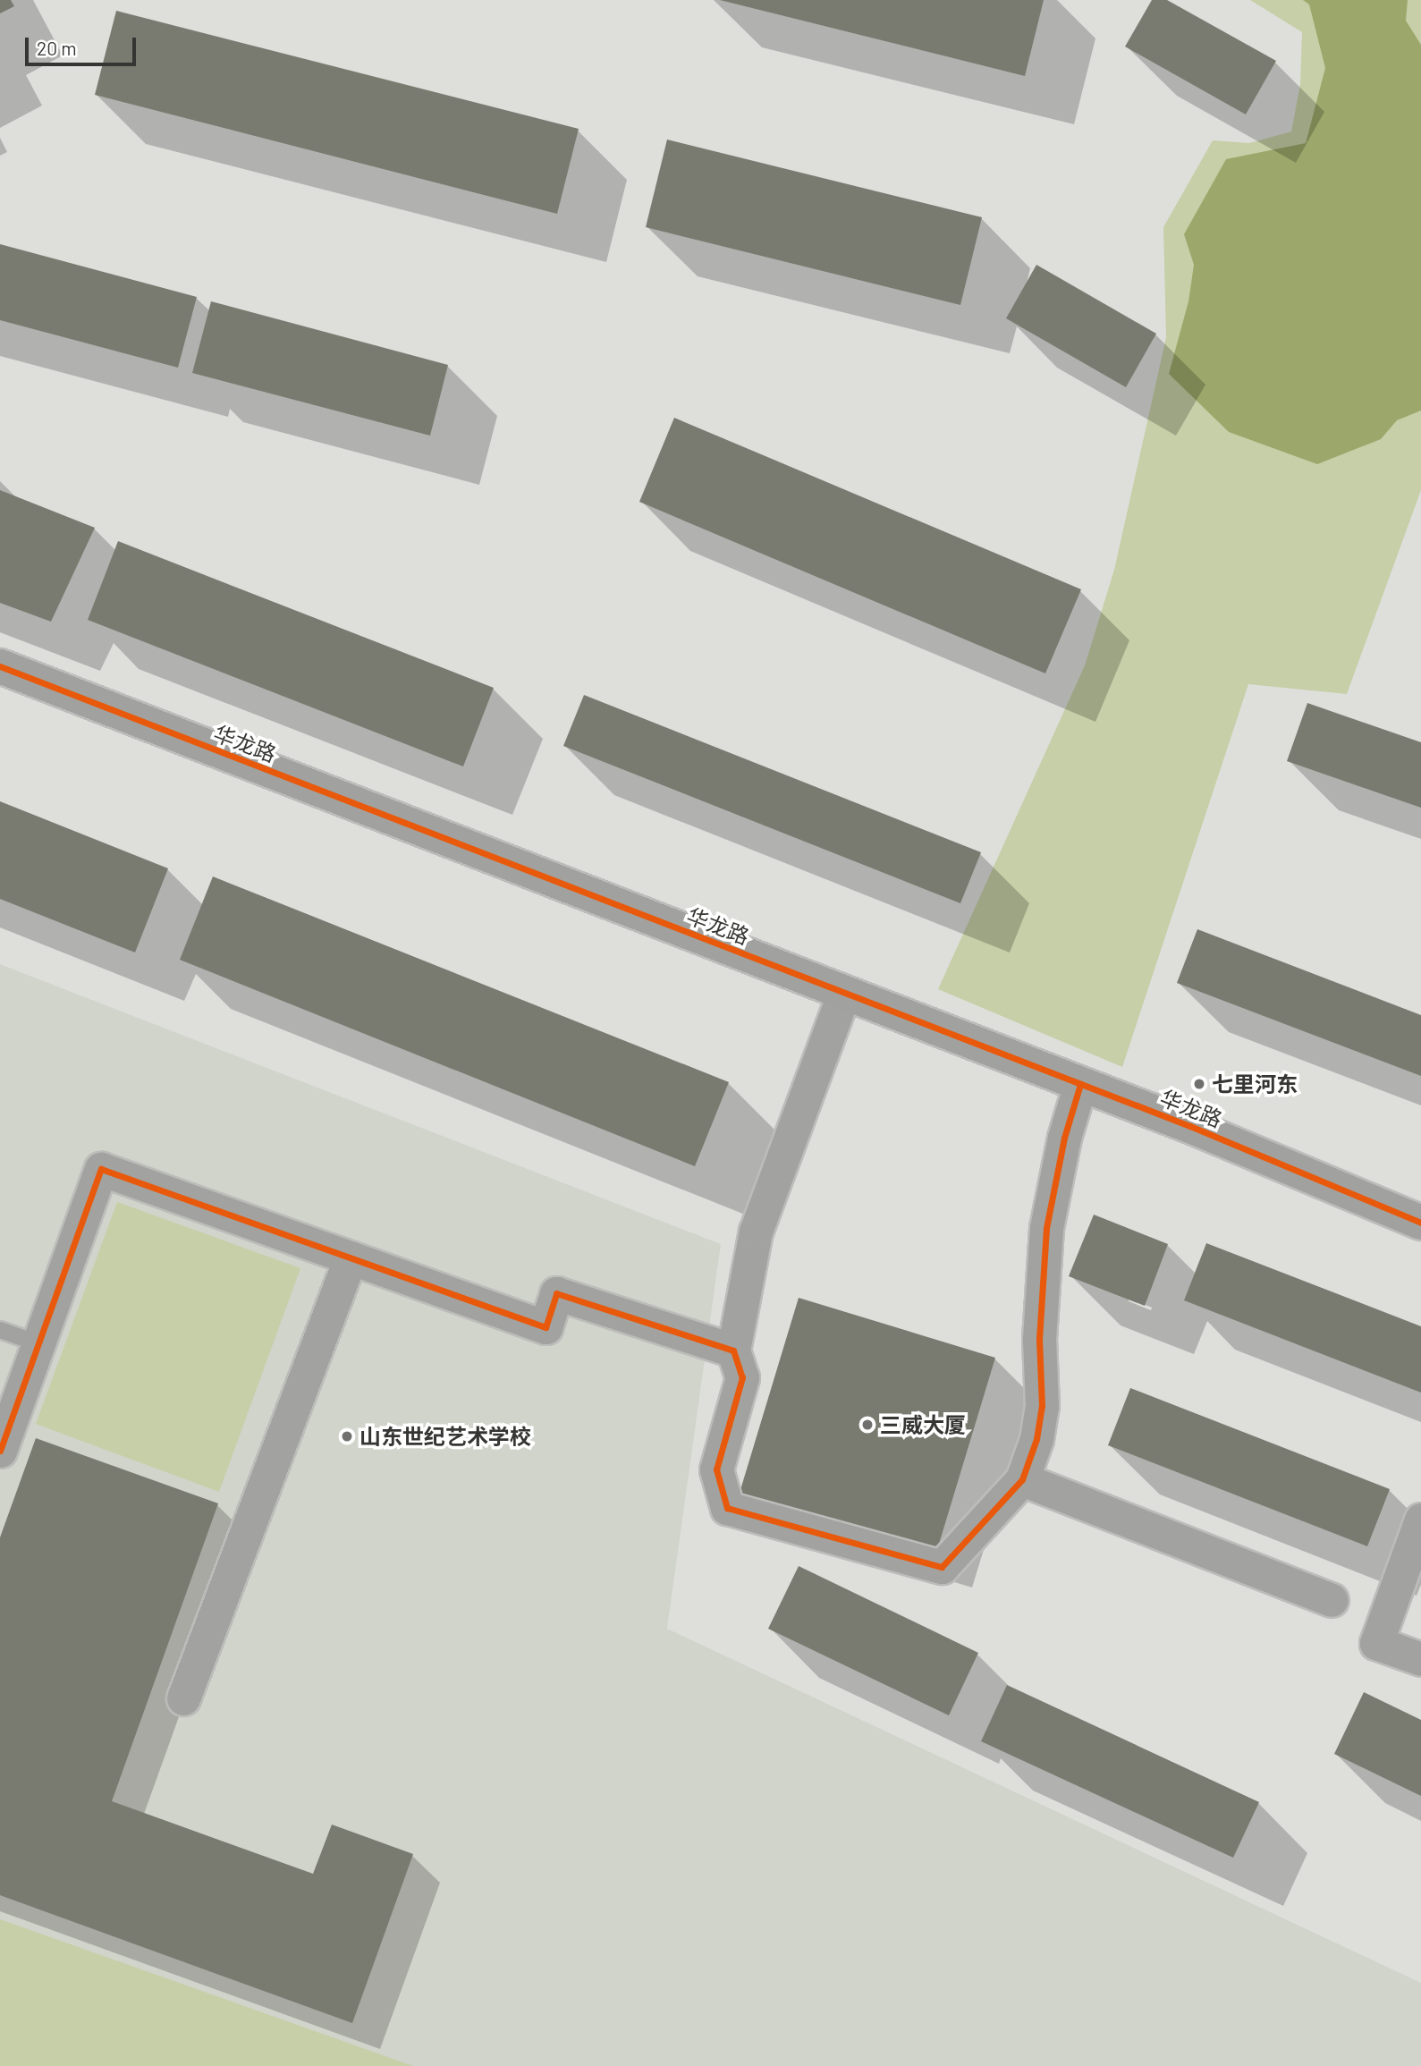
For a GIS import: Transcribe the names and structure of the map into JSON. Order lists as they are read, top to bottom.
{
  "streets": {
    "main road": ["华龙路"]
  },
  "places": ["七里河东", "三威大厦", "山东世纪艺术学校"],
  "scale_bar": "20 m"
}
